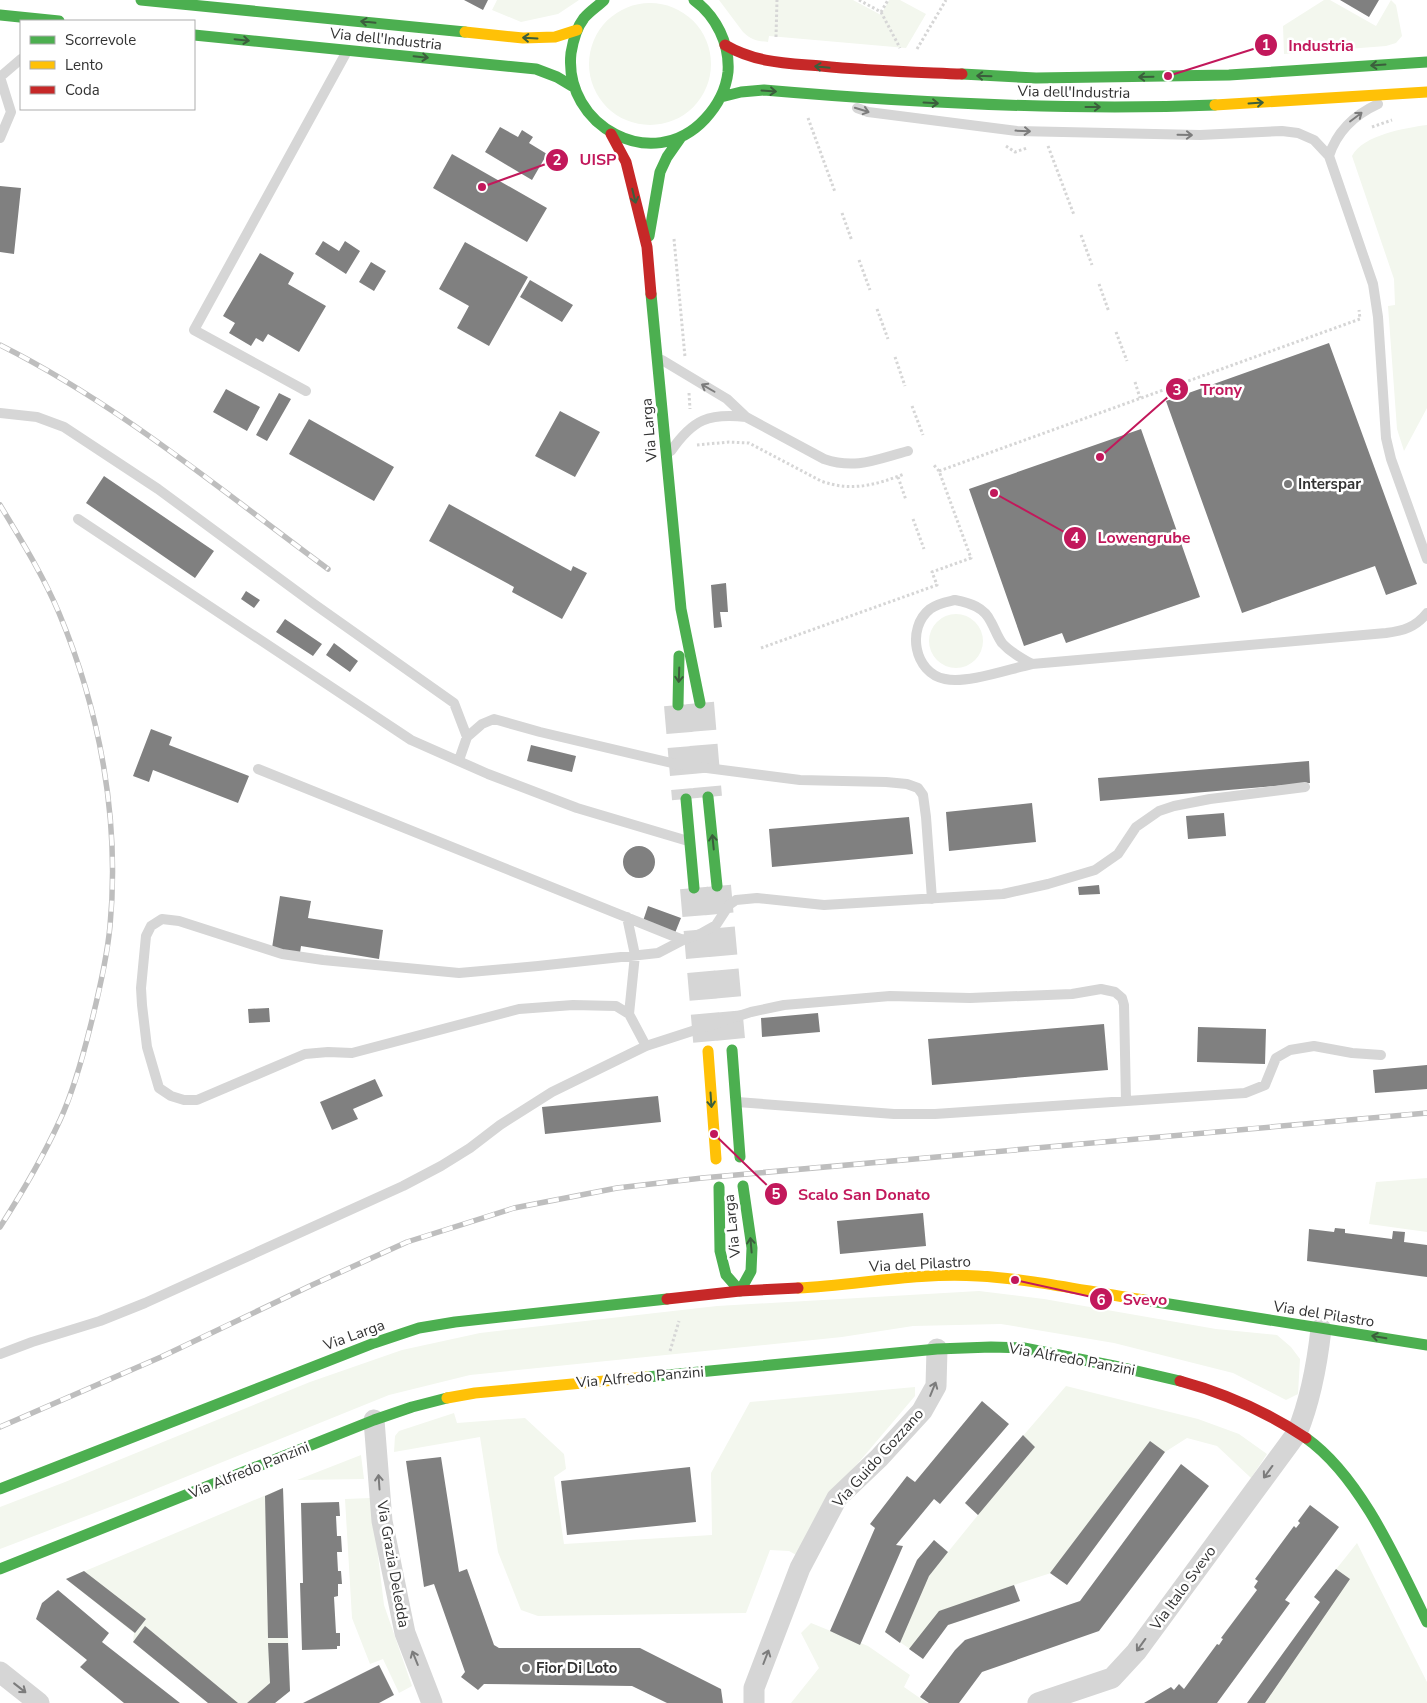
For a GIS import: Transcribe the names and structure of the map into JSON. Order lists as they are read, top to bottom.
{
  "streets": {
    "street": [
      "Via dell'Industria",
      "Via Larga",
      "Via del Pilastro",
      "Via Alfredo Panzini",
      "Via Guido Gozzano",
      "Via Grazia Deledda",
      "Via Italo Svevo"
    ]
  },
  "crossings": [
    ["Via Larga", "Via del Pilastro"],
    ["Via Alfredo Panzini", "Via Guido Gozzano"],
    ["Via Alfredo Panzini", "Via Grazia Deledda"],
    ["Via Alfredo Panzini", "Via Italo Svevo"]
  ],
  "one_way": ["Via Guido Gozzano", "Via Grazia Deledda", "Via Italo Svevo"],
  "places": [
    "Industria",
    "UISP",
    "Trony",
    "Interspar",
    "Lowengrube",
    "Scalo San Donato",
    "Svevo",
    "Fior Di Loto"
  ],
  "legend": ["Scorrevole", "Lento", "Coda"]
}
